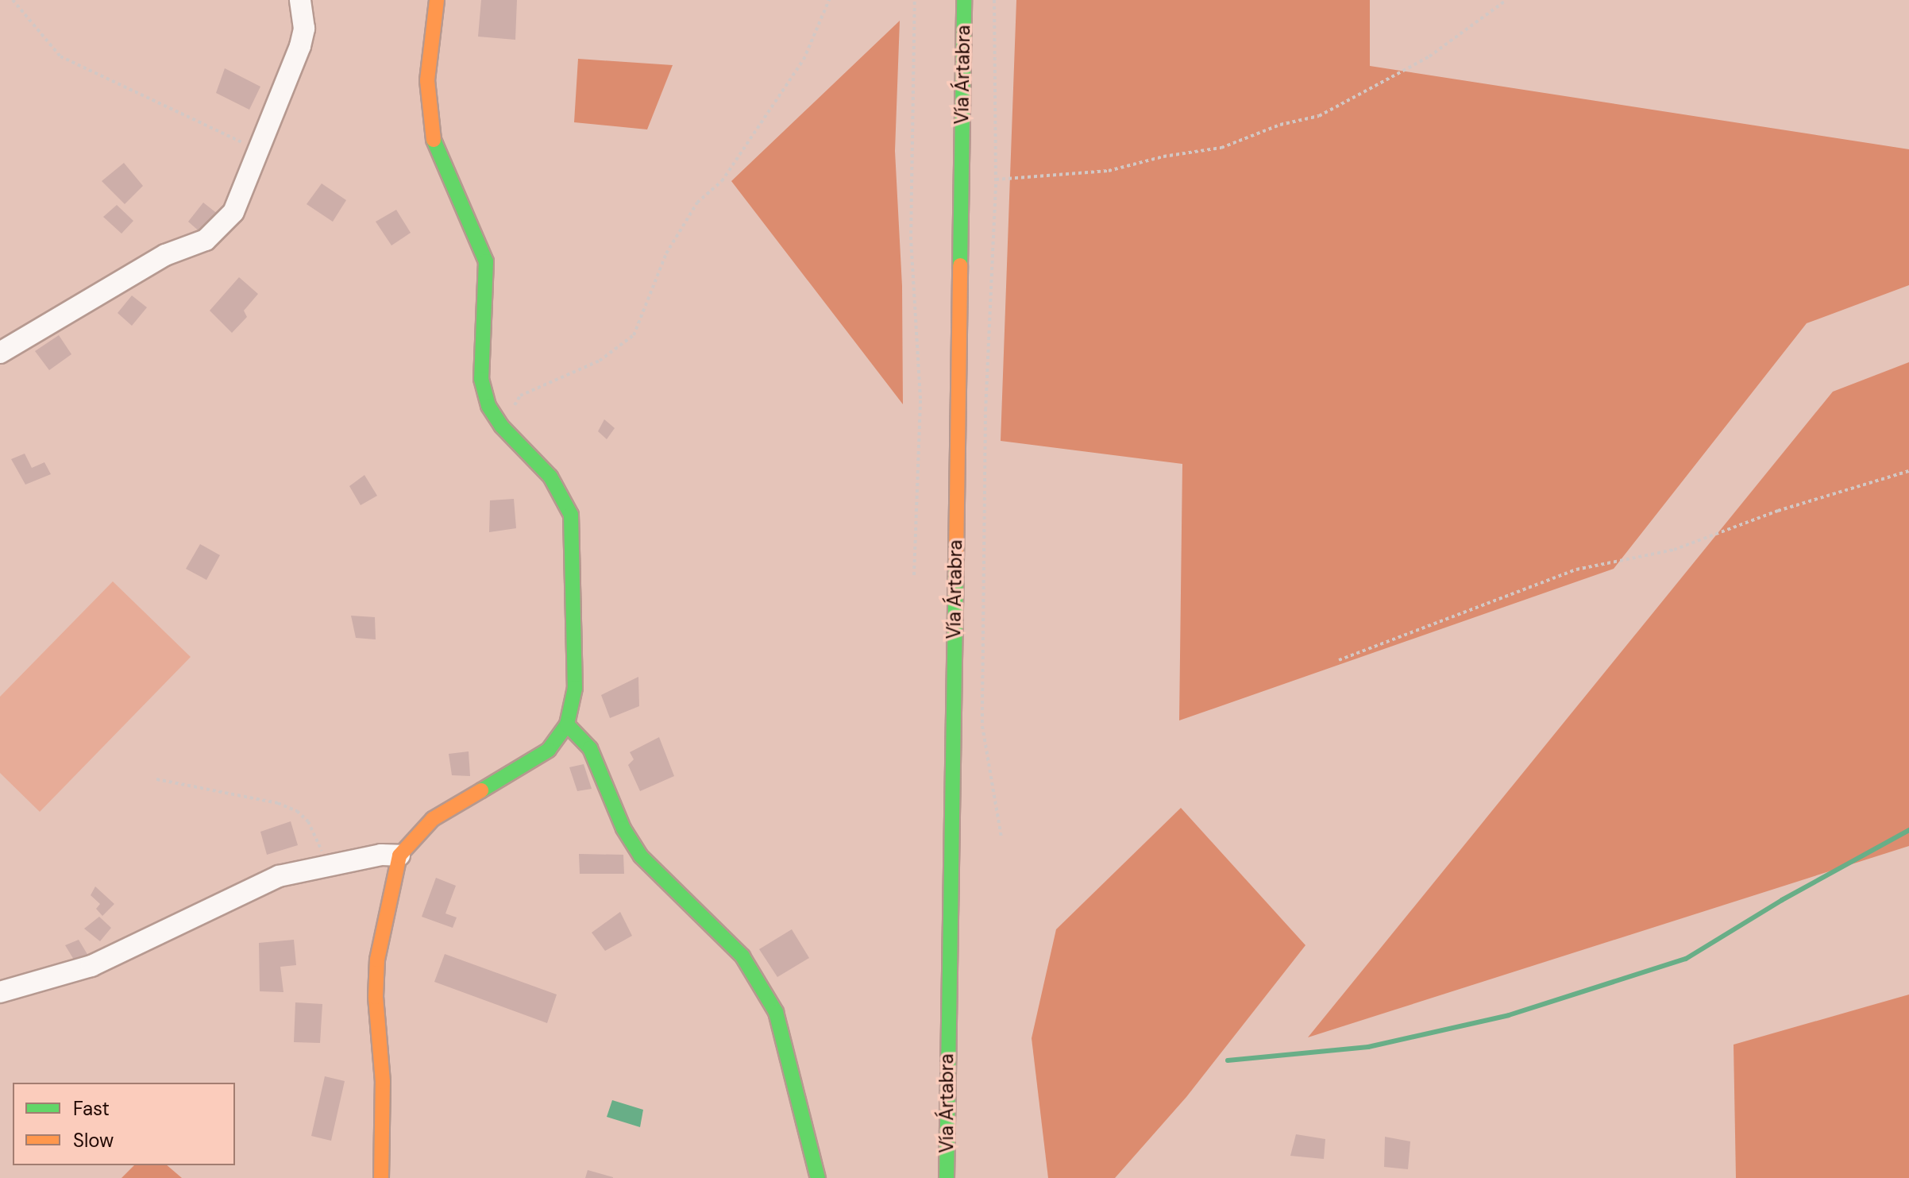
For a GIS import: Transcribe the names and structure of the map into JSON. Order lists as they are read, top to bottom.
{
  "streets": {
    "main road": ["Vía Ártabra"]
  },
  "legend": ["Fast", "Slow"]
}
